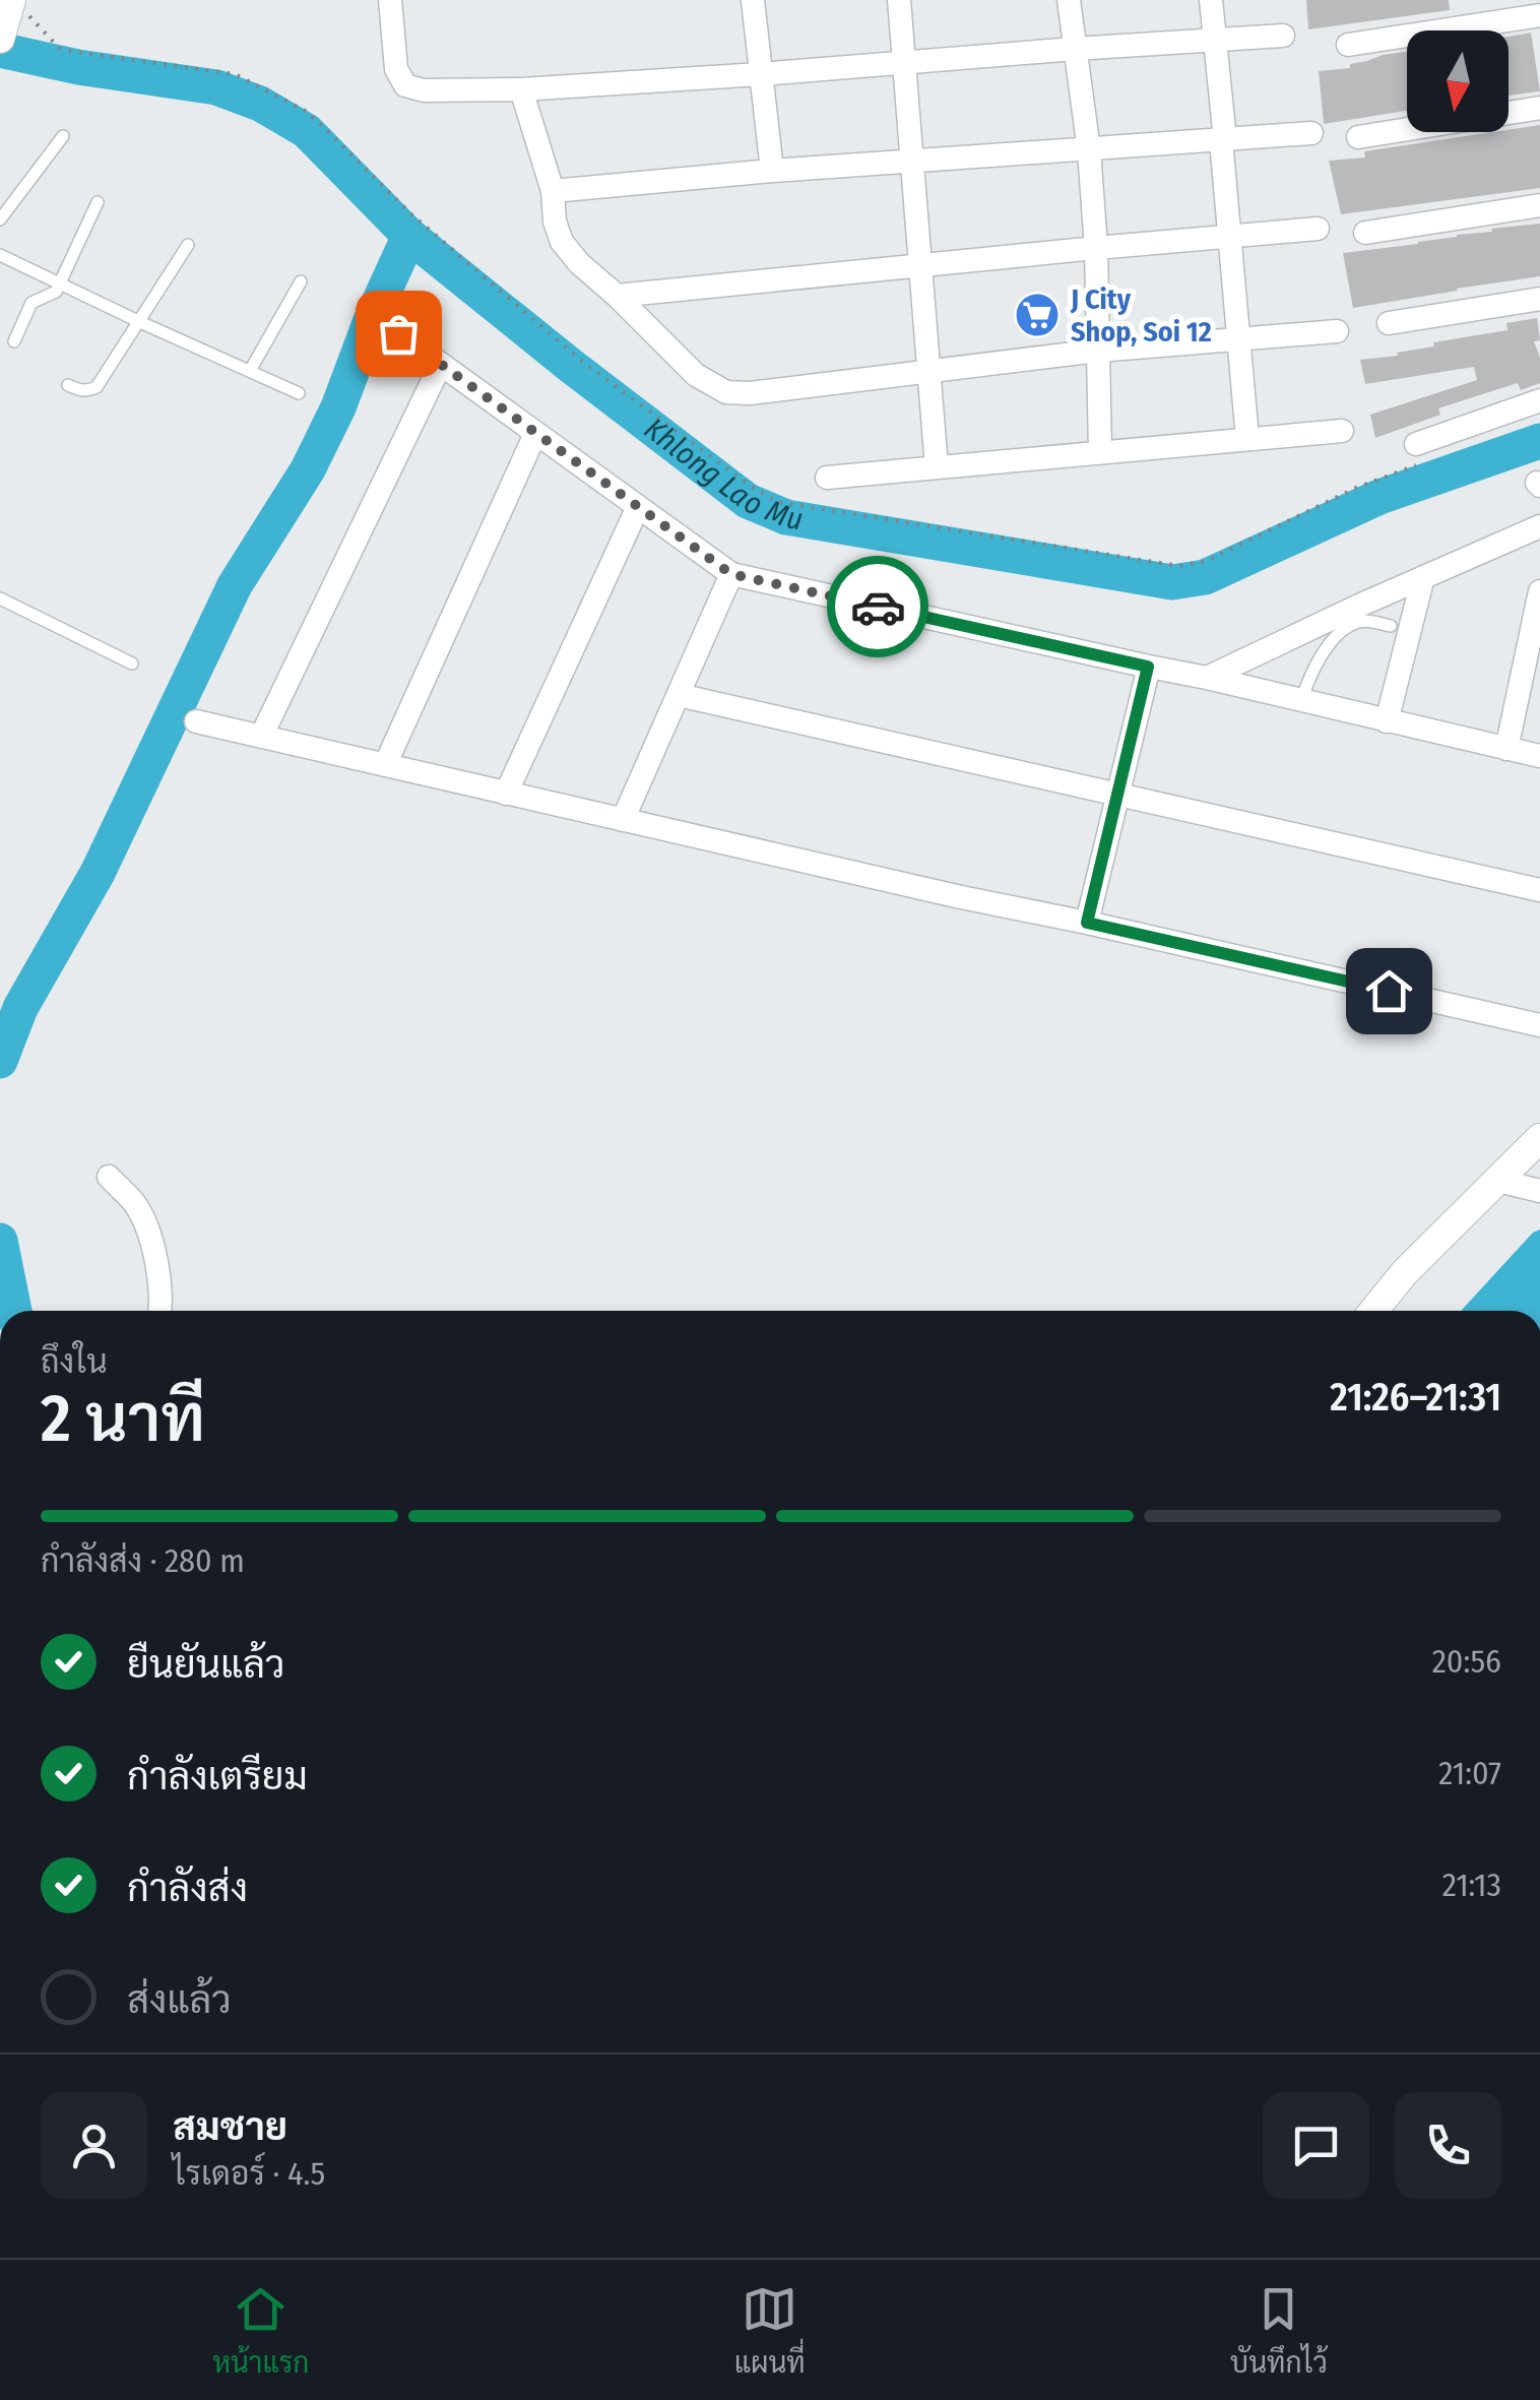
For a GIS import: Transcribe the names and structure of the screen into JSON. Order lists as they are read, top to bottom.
{
  "water": ["Khlong Lao Mu"],
  "places": {
    "supermarket": ["J City Shop, Soi 12"]
  },
  "north": "bottom",
  "page": {
    "heading": ["2 นาที", "ถึงใน", "21:26–21:31"],
    "panel": ["สมชาย", "ไรเดอร์ · 4.5"],
    "bar": "กำลังส่ง · 280 m",
    "list": [
      ["ยืนยันแล้ว", "20:56"],
      ["กำลังเตรียม", "21:07"],
      ["กำลังส่ง", "21:13"],
      "ส่งแล้ว"
    ],
    "tabs": ["หน้าแรก", "แผนที่", "บันทึกไว้"]
  }
}
